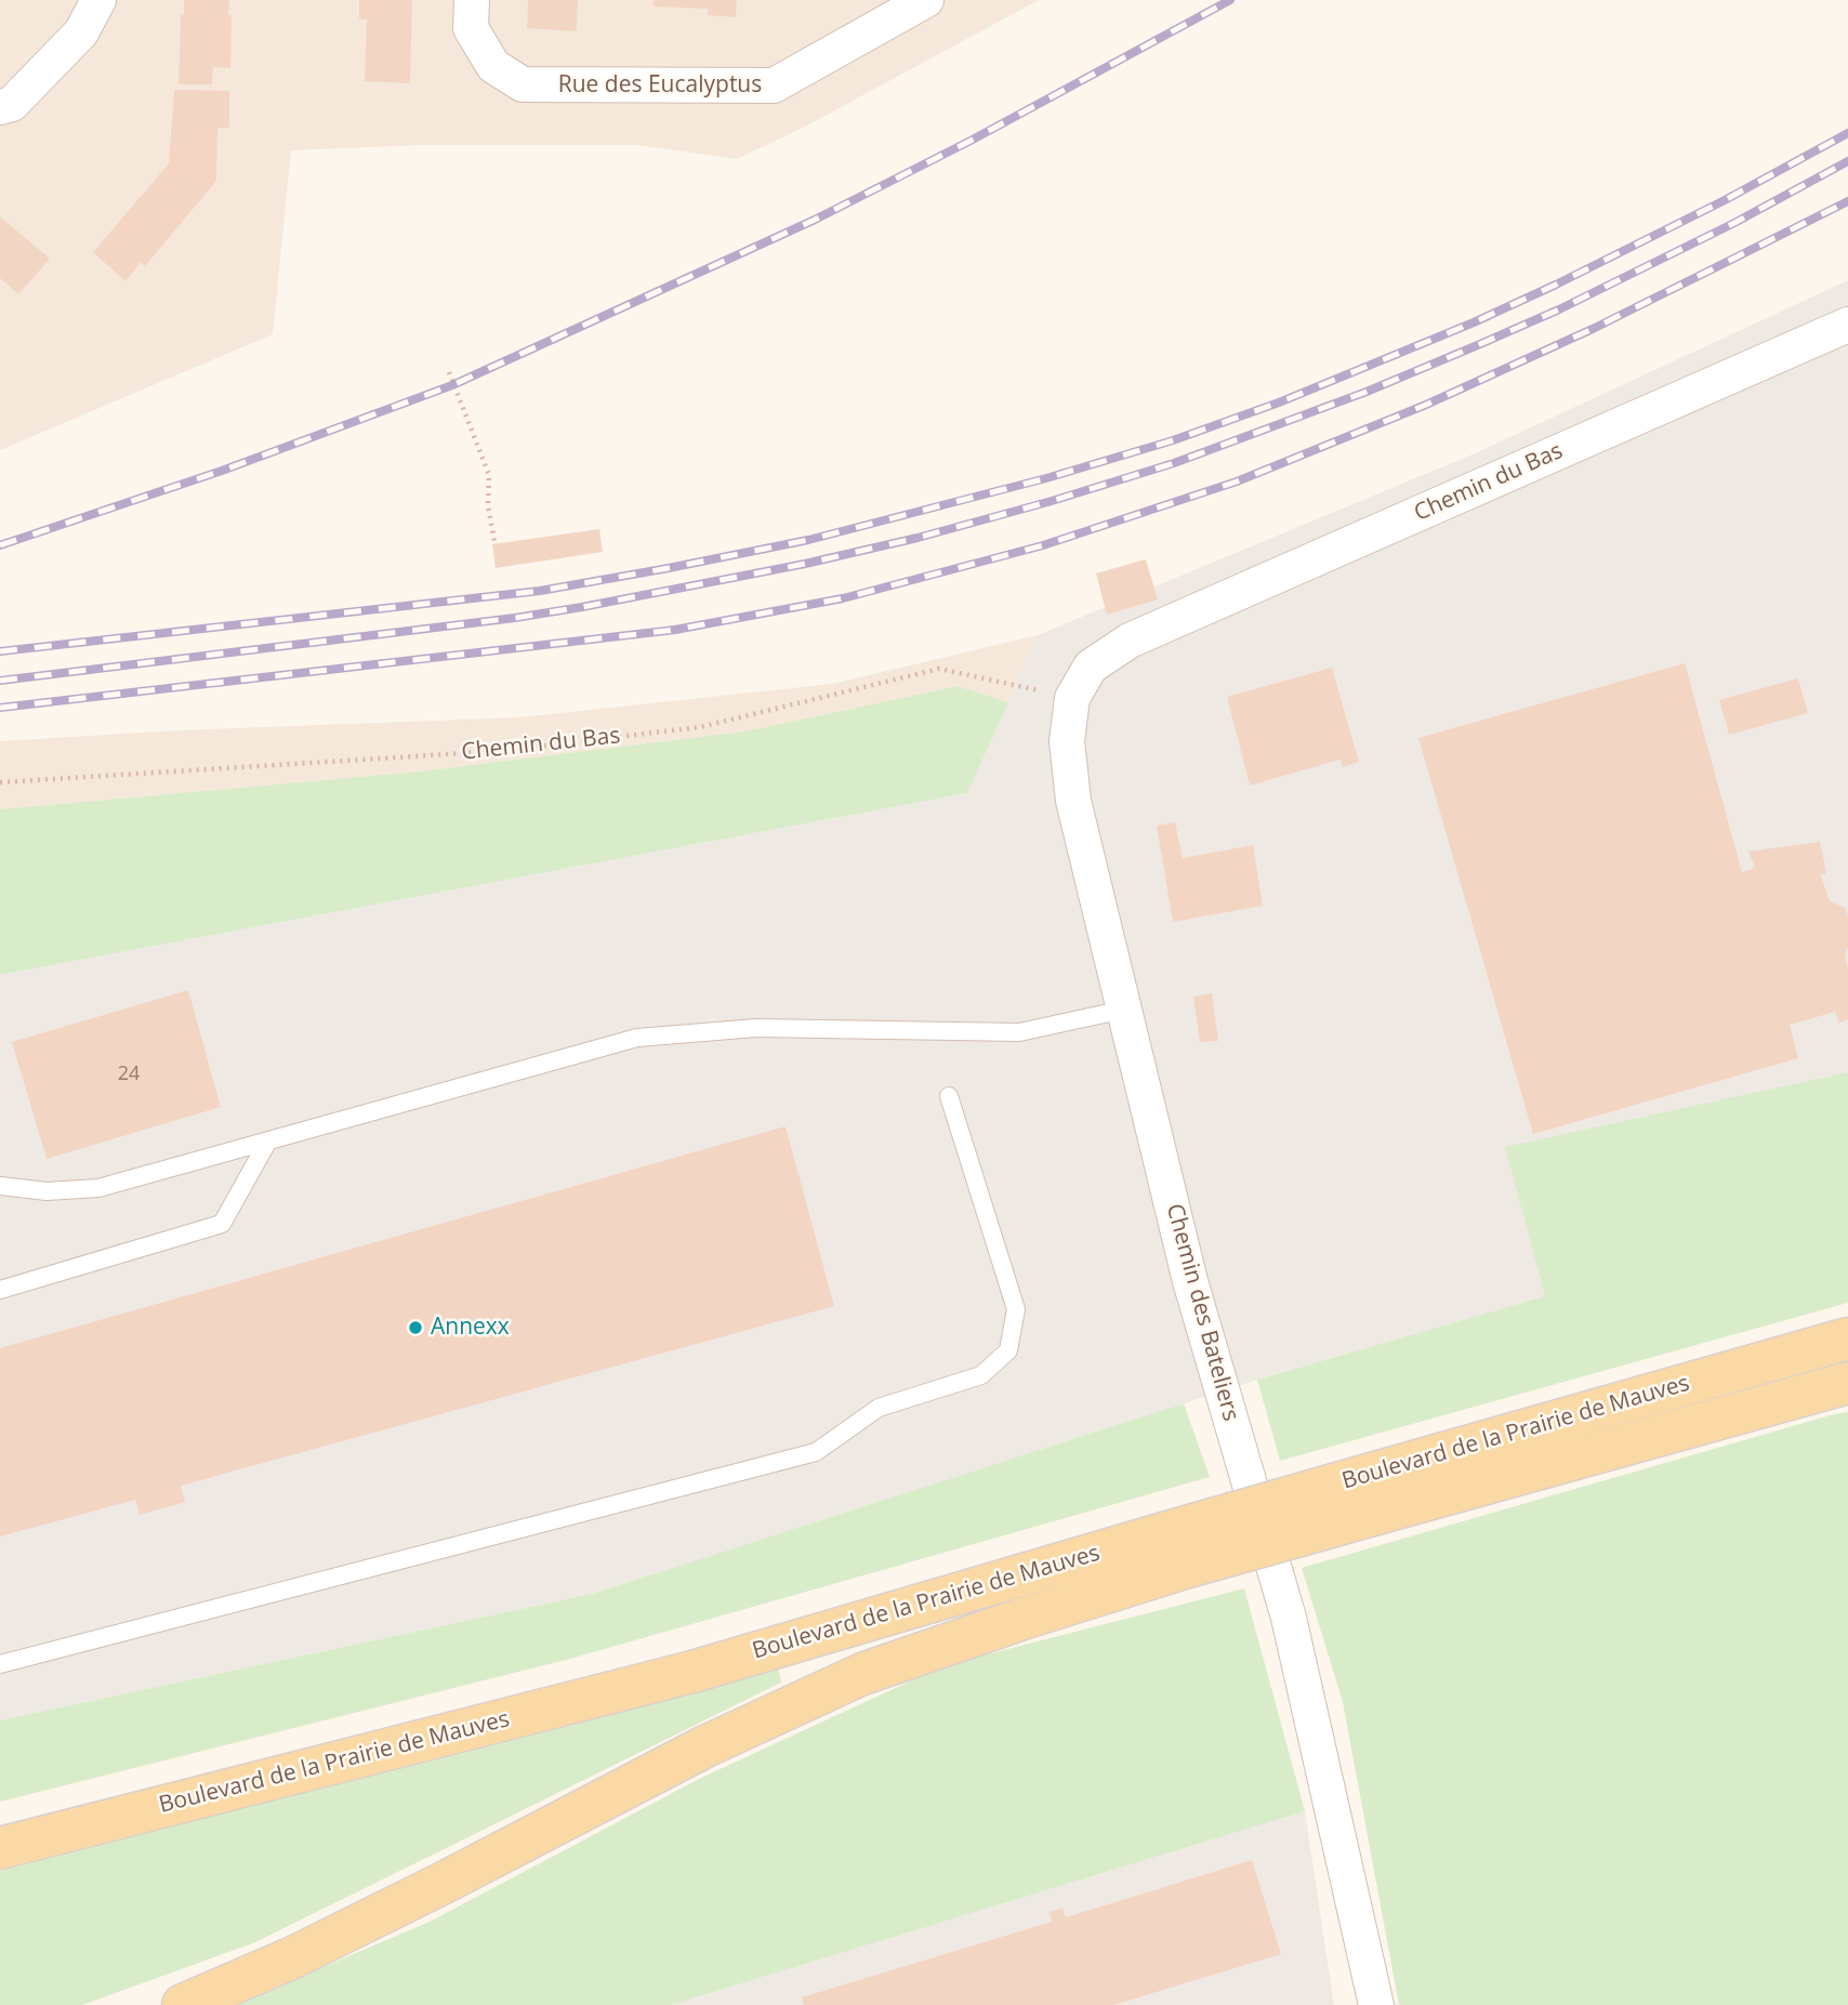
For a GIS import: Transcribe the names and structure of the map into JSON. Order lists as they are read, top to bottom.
{
  "streets": {
    "main road": ["Boulevard de la Prairie de Mauves"],
    "street": ["Rue des Eucalyptus", "Chemin du Bas", "Chemin des Bateliers"]
  },
  "crossings": [
    ["Chemin du Bas", "Chemin des Bateliers"]
  ],
  "places": ["Annexx"],
  "house_numbers": ["24"]
}
